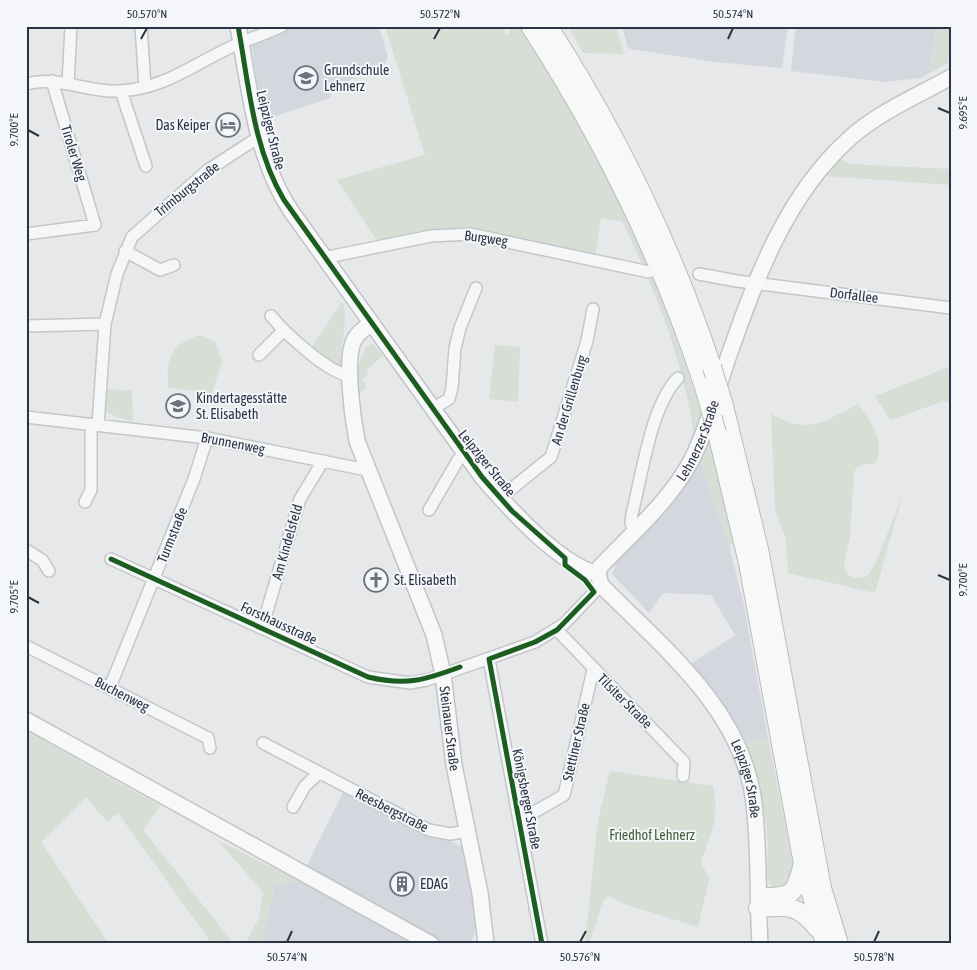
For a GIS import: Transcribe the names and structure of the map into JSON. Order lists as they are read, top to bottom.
{
  "streets": {
    "main road": ["Leipziger Straße", "Lehnerzer Straße", "Steinauer Straße"],
    "street": [
      "Tiroler Weg",
      "Trimburgstraße",
      "Burgweg",
      "Dorfallee",
      "An der Grillenburg",
      "Brunnenweg",
      "Turmstraße",
      "Am Kindelsfeld",
      "Forsthausstraße",
      "Buchenweg",
      "Tilsiter Straße",
      "Stettiner Straße",
      "Königsberger Straße",
      "Reesbergstraße"
    ]
  },
  "crossings": [
    ["Leipziger Straße", "Trimburgstraße"],
    ["Leipziger Straße", "Burgweg"],
    ["Leipziger Straße", "An der Grillenburg"],
    ["Leipziger Straße", "Lehnerzer Straße"],
    ["Leipziger Straße", "Forsthausstraße"],
    ["Leipziger Straße", "Steinauer Straße"],
    ["Trimburgstraße", "Brunnenweg"],
    ["Dorfallee", "Lehnerzer Straße"],
    ["Lehnerzer Straße", "Forsthausstraße"],
    ["Brunnenweg", "Turmstraße"],
    ["Brunnenweg", "Am Kindelsfeld"],
    ["Brunnenweg", "Steinauer Straße"],
    ["Turmstraße", "Forsthausstraße"],
    ["Turmstraße", "Buchenweg"],
    ["Am Kindelsfeld", "Forsthausstraße"],
    ["Forsthausstraße", "Tilsiter Straße"],
    ["Forsthausstraße", "Steinauer Straße"],
    ["Forsthausstraße", "Königsberger Straße"],
    ["Tilsiter Straße", "Stettiner Straße"],
    ["Steinauer Straße", "Reesbergstraße"],
    ["Stettiner Straße", "Königsberger Straße"]
  ],
  "parks": ["Friedhof Lehnerz"],
  "places": {
    "school or university": ["Grundschule Lehnerz", "Kindertagesstätte St. Elisabeth"],
    "hotel": ["Das Keiper"],
    "church": ["St. Elisabeth"],
    "building": ["EDAG"]
  },
  "coordinates": [
    "50.570°N",
    "50.572°N",
    "50.574°N",
    "9.695°E",
    "9.700°E",
    "9.705°E",
    "50.576°N",
    "50.578°N"
  ]
}
